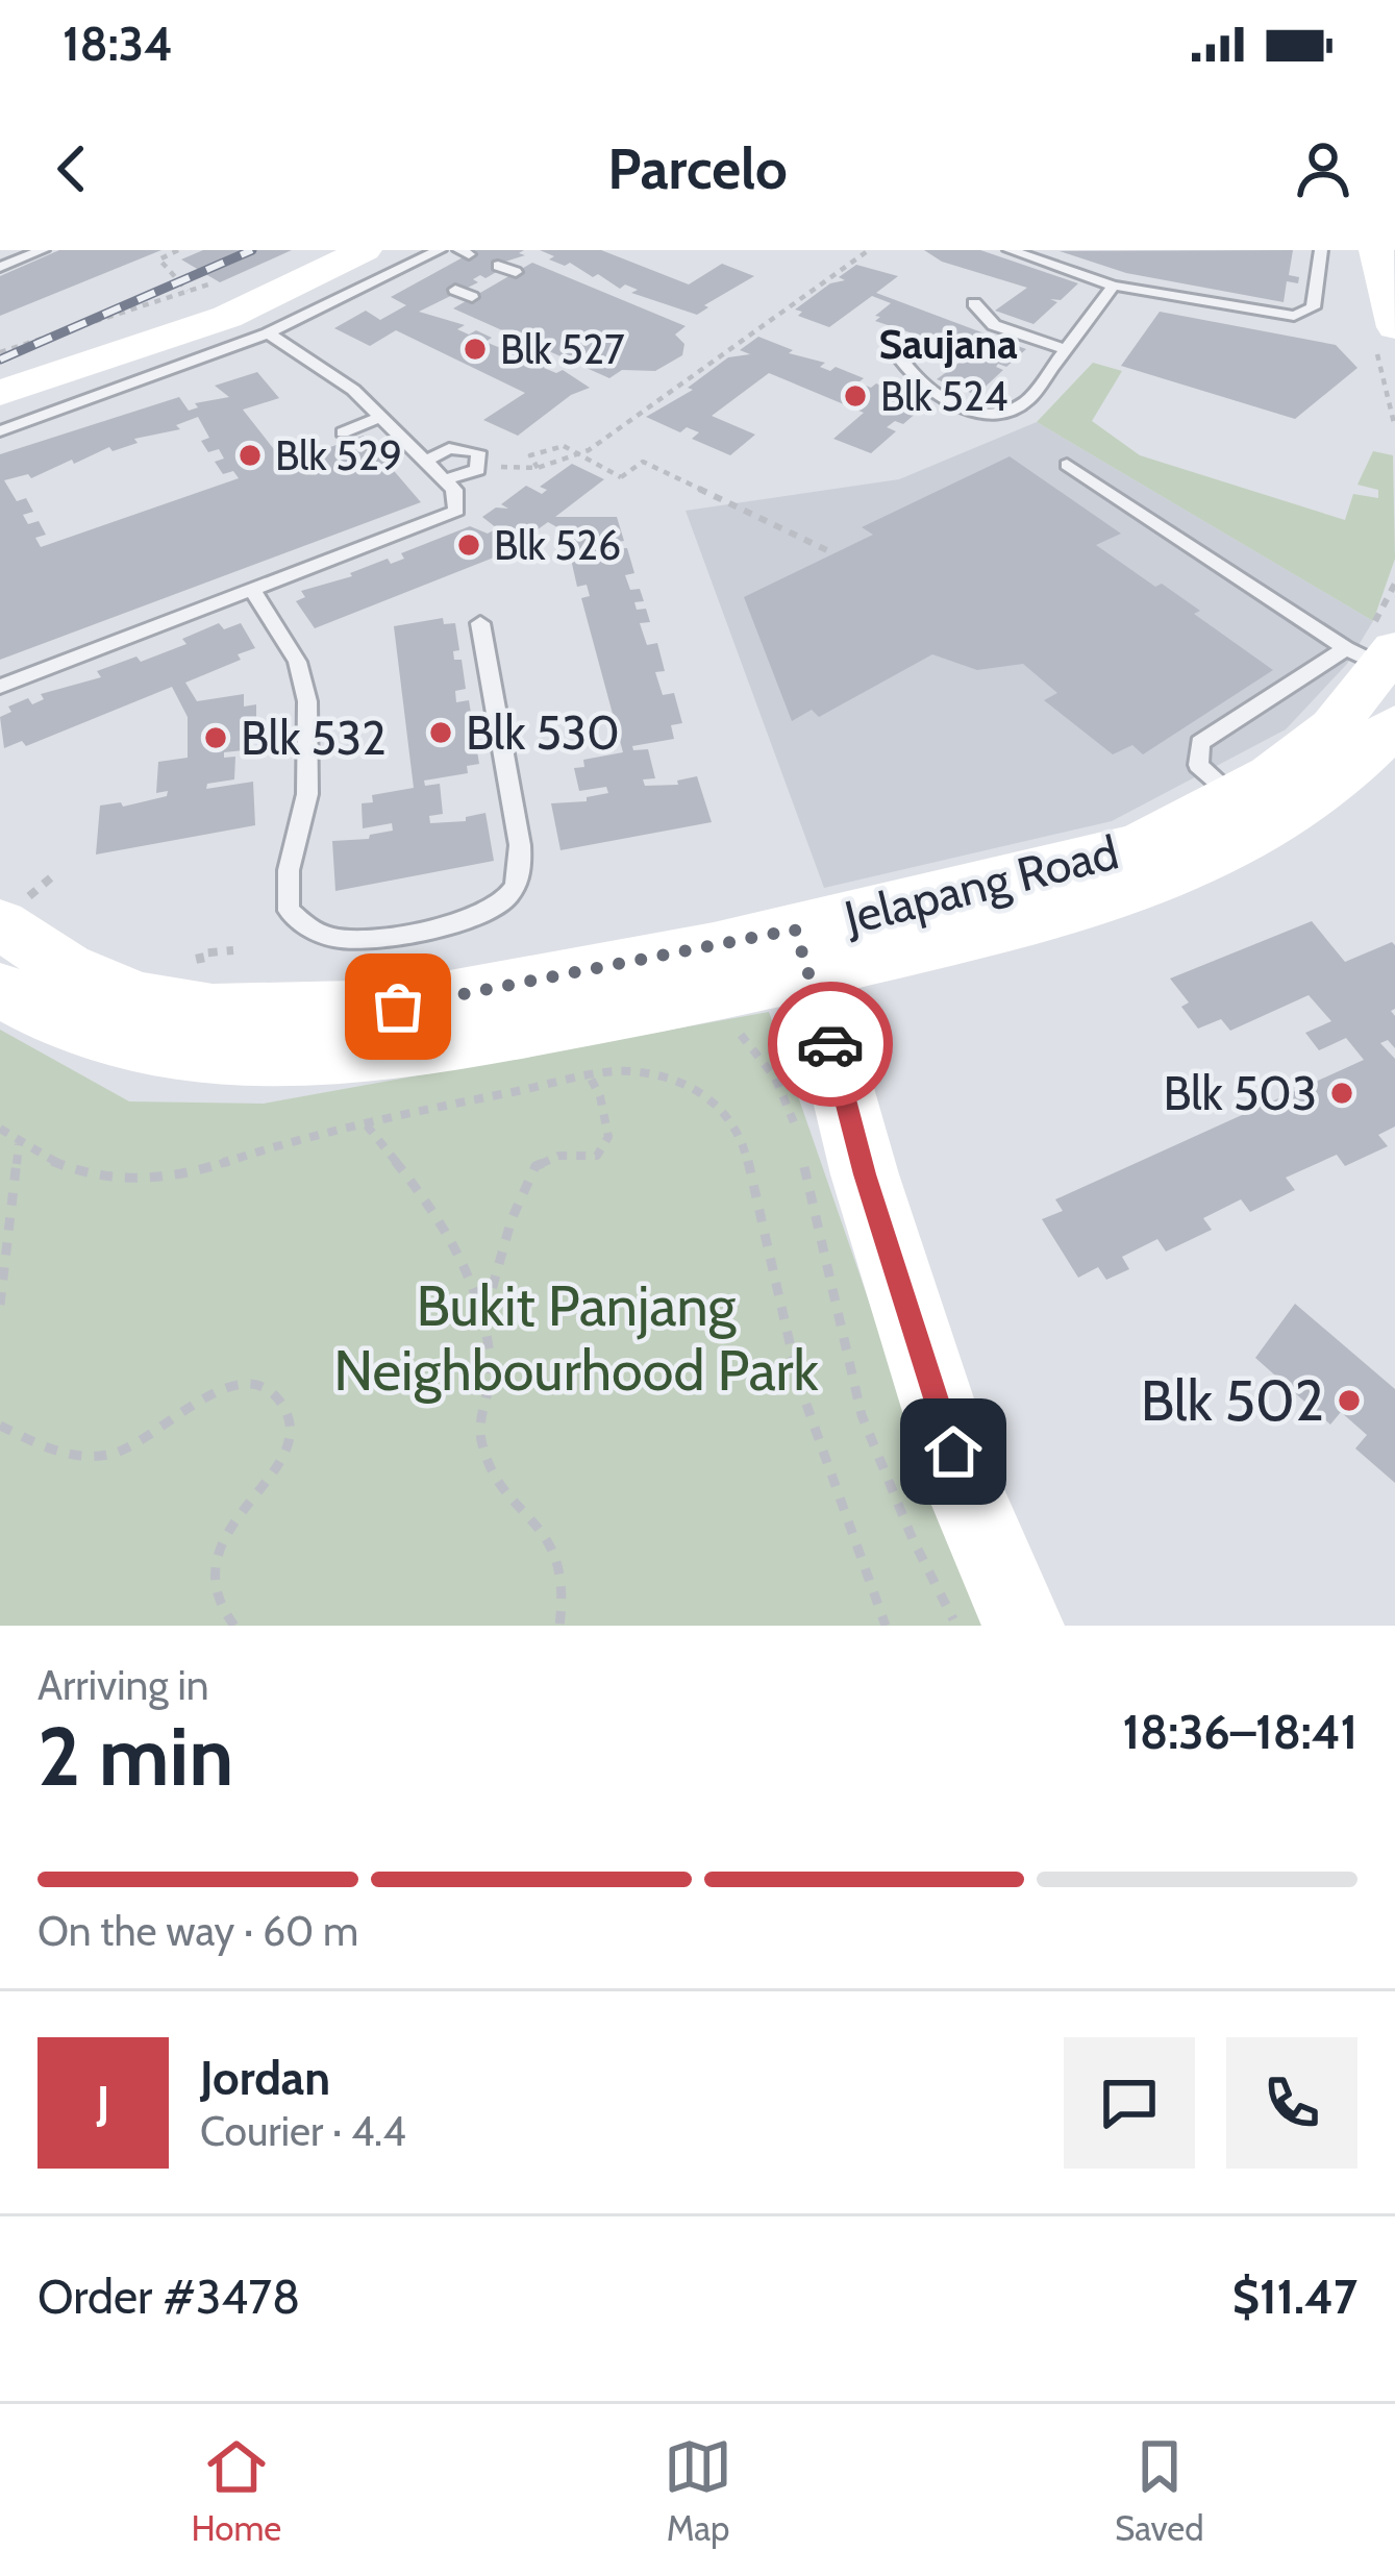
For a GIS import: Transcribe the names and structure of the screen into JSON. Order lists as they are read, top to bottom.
{
  "streets": {
    "street": ["Jelapang Road"]
  },
  "districts": ["Saujana"],
  "parks": ["Bukit Panjang Neighbourhood Park"],
  "places": [
    "Blk 527",
    "Blk 524",
    "Blk 529",
    "Blk 526",
    "Blk 530",
    "Blk 532",
    "Blk 503",
    "Blk 502"
  ],
  "page": {
    "status": "18:34",
    "header": "Parcelo",
    "heading": ["2 min", "Arriving in", "18:36–18:41"],
    "panel": [
      "Jordan",
      "Courier · 4.4",
      "Order #3478",
      "$11.47"
    ],
    "bar": "On the way · 60 m",
    "round": "J",
    "tabs": ["Home", "Map", "Saved"]
  }
}
